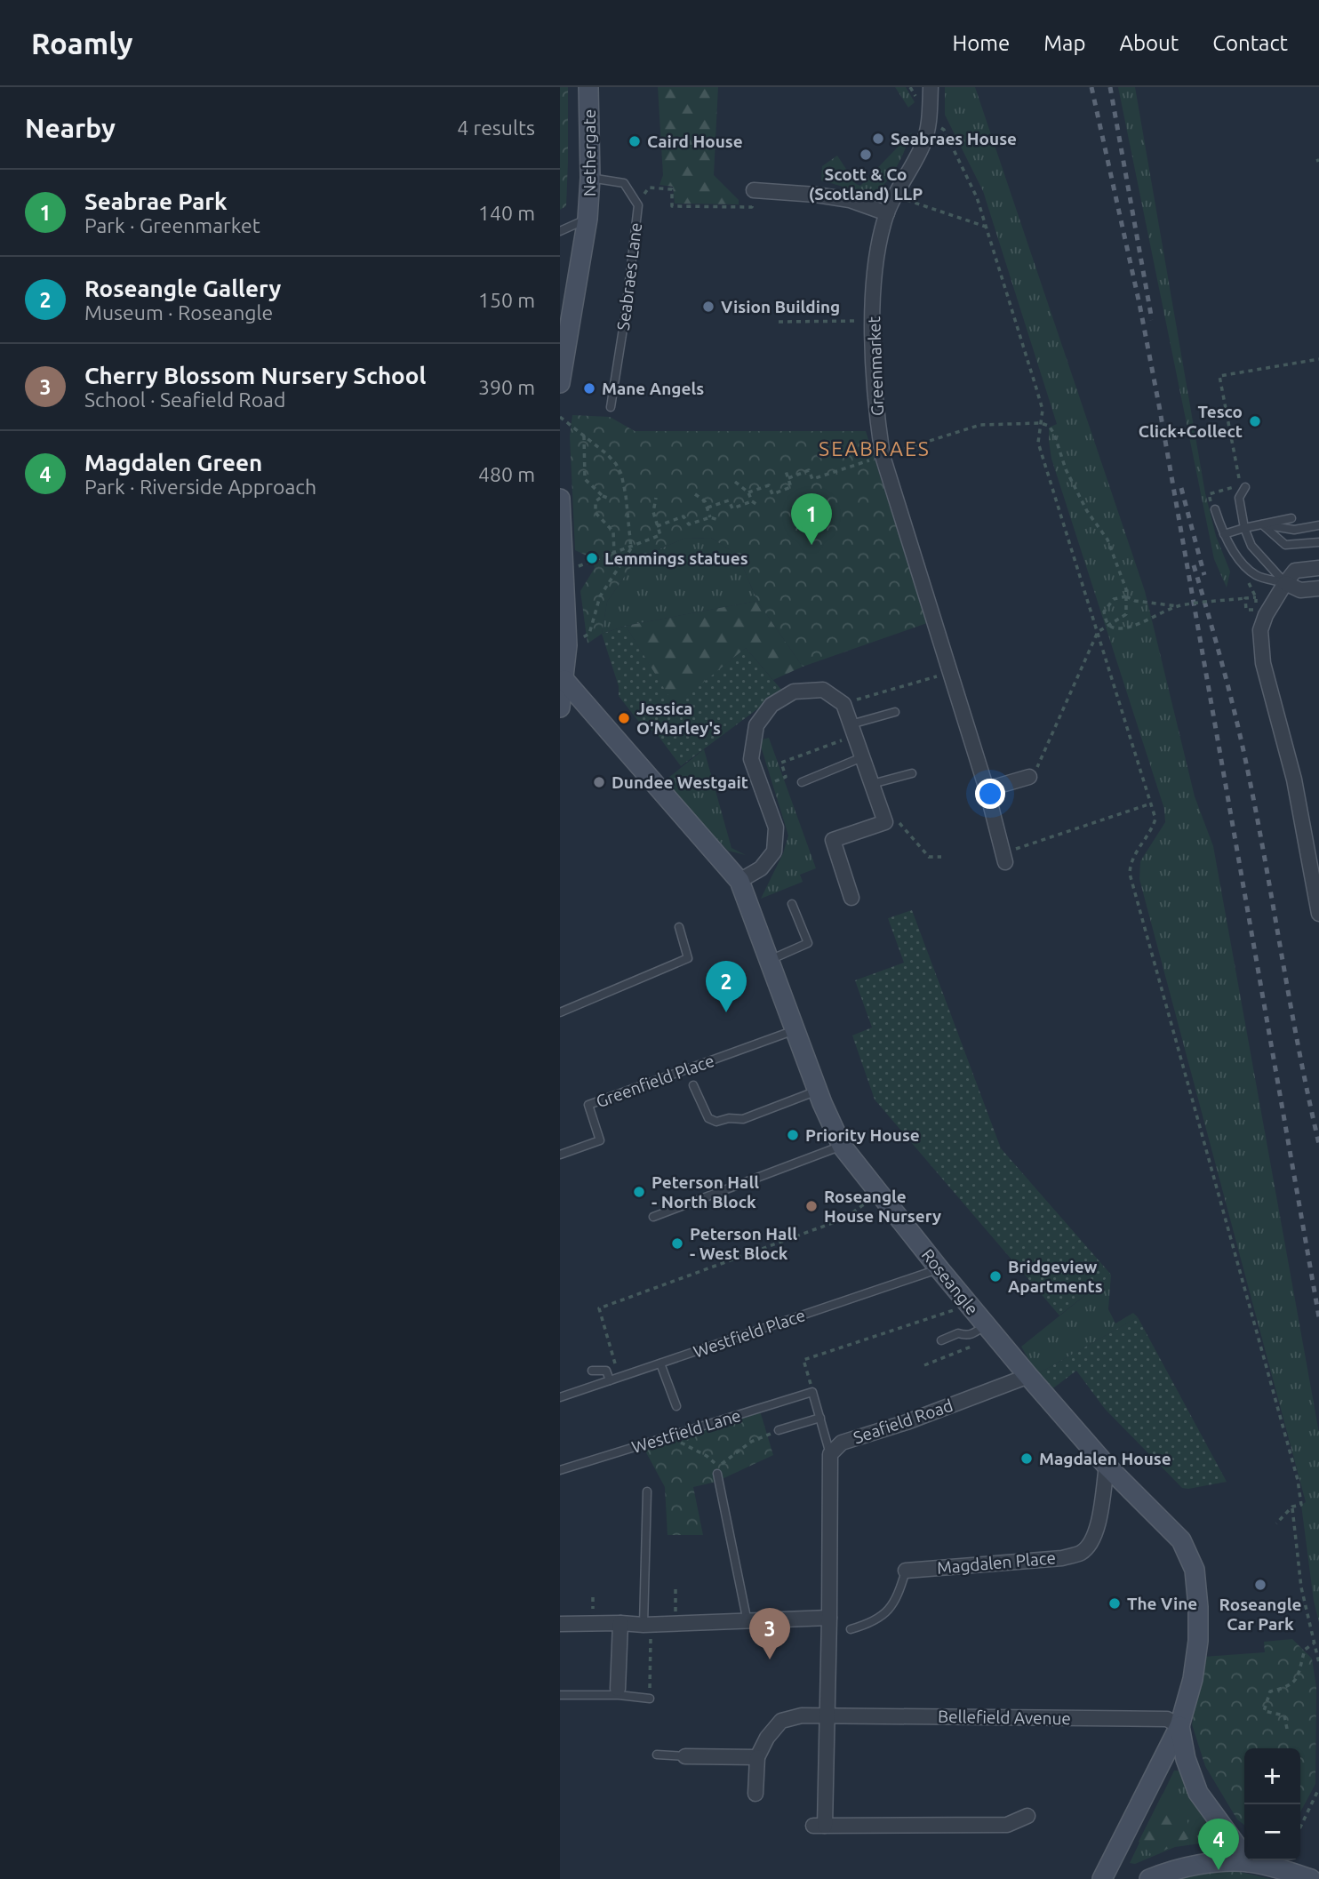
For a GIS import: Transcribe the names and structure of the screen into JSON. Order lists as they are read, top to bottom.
{
  "streets": {
    "street": [
      "Nethergate",
      "Greenmarket",
      "Roseangle",
      "Seafield Road",
      "Magdalen Place",
      "Bellefield Avenue"
    ],
    "lane": [
      "Seabraes Lane",
      "Greenfield Place",
      "Westfield Place",
      "Westfield Lane"
    ]
  },
  "crossings": [
    ["Nethergate", "Seabraes Lane"],
    ["Greenfield Place", "Roseangle"],
    ["Roseangle", "Westfield Place"],
    ["Roseangle", "Seafield Road"],
    ["Roseangle", "Magdalen Place"],
    ["Roseangle", "Bellefield Avenue"]
  ],
  "districts": ["SEABRAES"],
  "places": [
    "Seabraes House",
    "Caird House",
    "Scott & Co (Scotland) LLP",
    "Vision Building",
    "Mane Angels",
    "Tesco Click+Collect",
    "Lemmings statues",
    "Jessica O'Marley's",
    "Dundee Westgait",
    "Priority House",
    "Peterson Hall - North Block",
    "Roseangle House Nursery",
    "Peterson Hall - West Block",
    "Bridgeview Apartments",
    "Magdalen House",
    "Roseangle Car Park",
    "The Vine"
  ],
  "page": {
    "header": "Roamly",
    "nav": [
      "Home",
      "Map",
      "About",
      "Contact"
    ],
    "heading": ["Nearby", "4 results"],
    "list": [
      {
        "mark": "1",
        "name": "Seabrae Park",
        "note": "Park · Greenmarket",
        "value": "140 m"
      },
      {
        "mark": "2",
        "name": "Roseangle Gallery",
        "note": "Museum · Roseangle",
        "value": "150 m"
      },
      {
        "mark": "3",
        "name": "Cherry Blossom Nursery School",
        "note": "School · Seafield Road",
        "value": "390 m"
      },
      {
        "mark": "4",
        "name": "Magdalen Green",
        "note": "Park · Riverside Approach",
        "value": "480 m"
      }
    ],
    "pins": [
      "1",
      "2",
      "3",
      "4"
    ],
    "map_buttons": ["+", "−"]
  }
}
